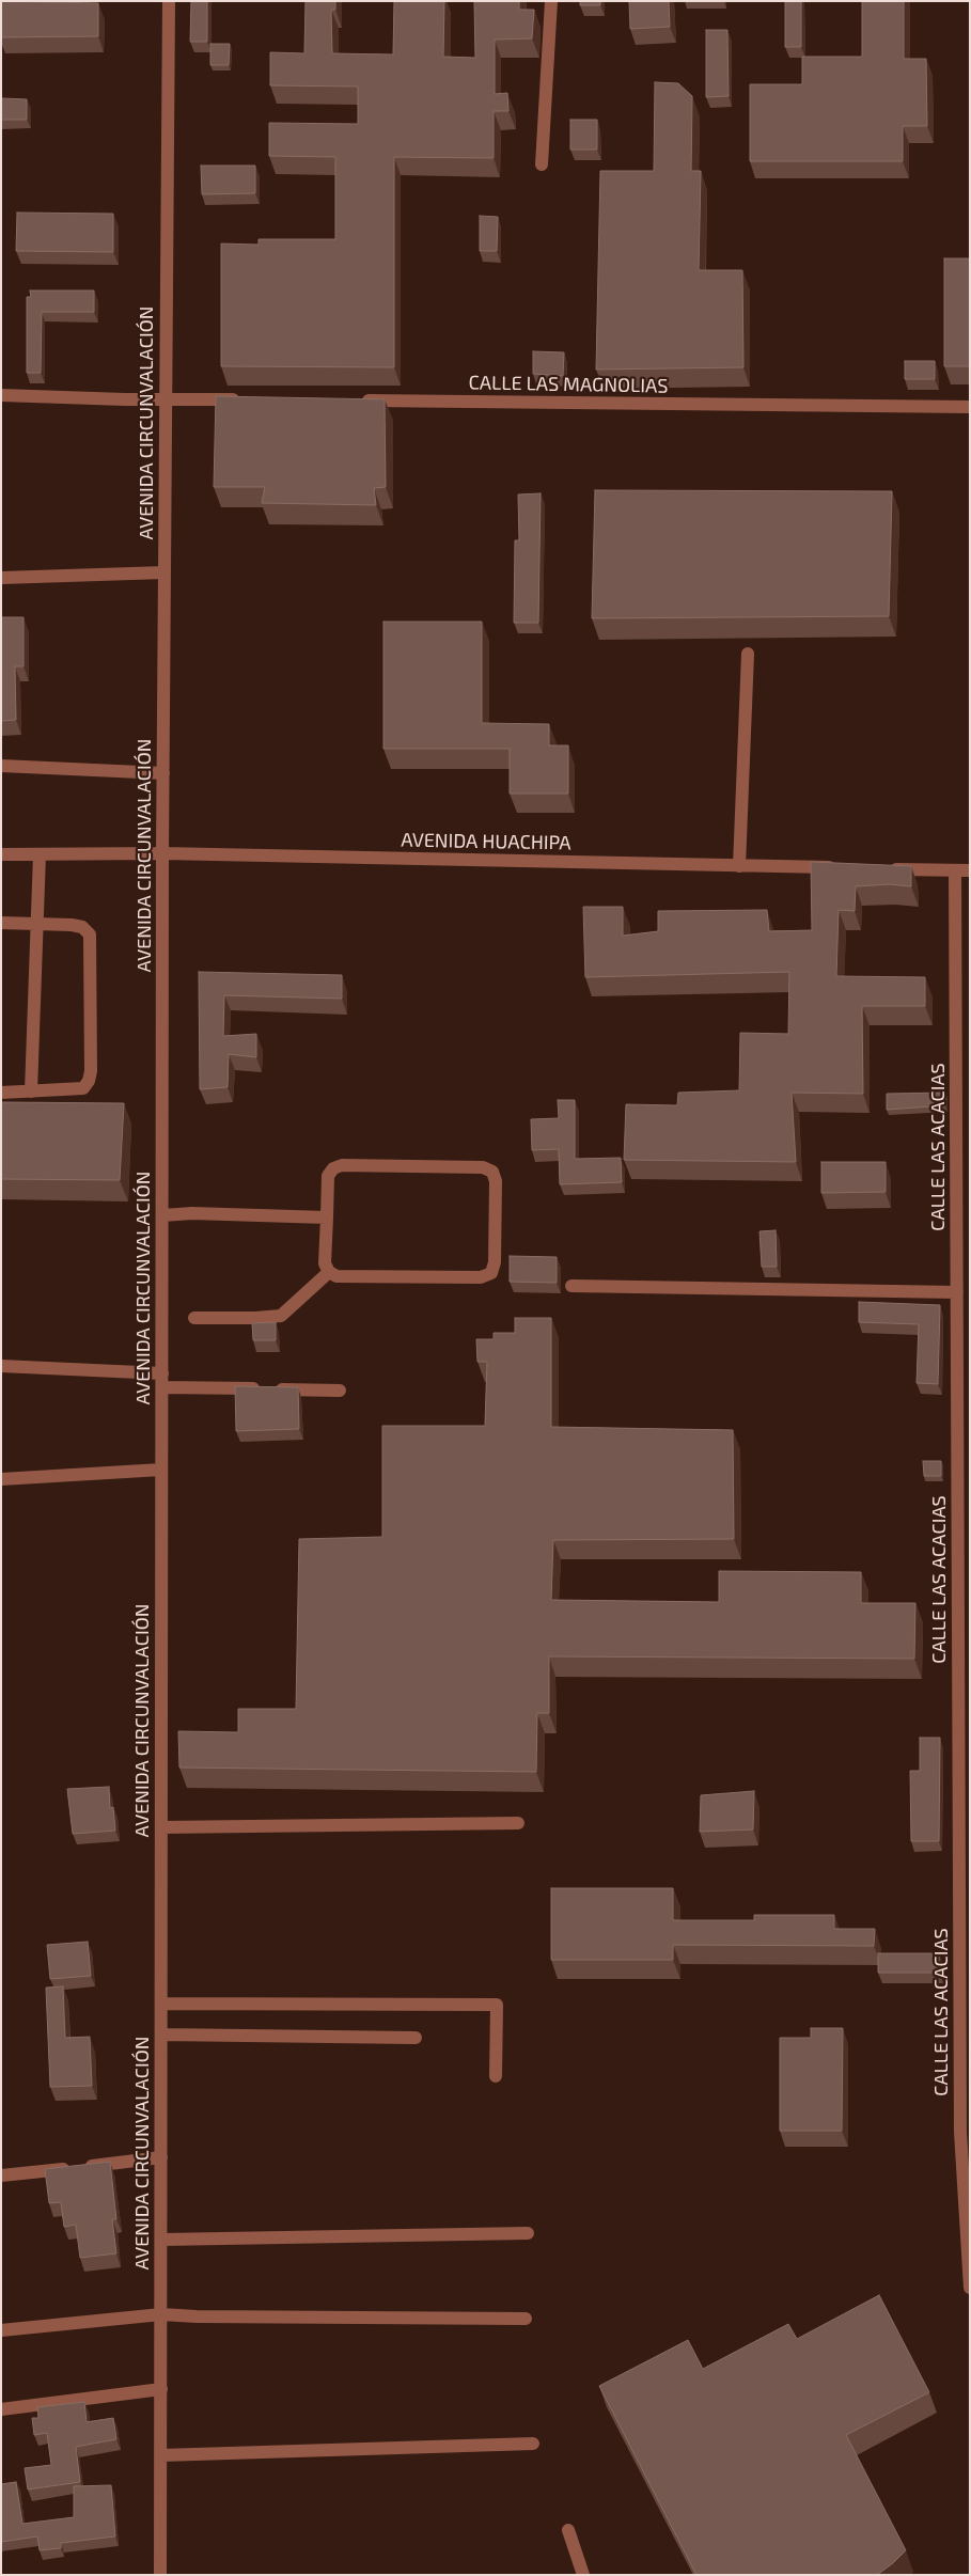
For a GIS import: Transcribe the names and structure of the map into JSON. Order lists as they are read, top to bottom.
{
  "streets": {
    "street": [
      "CALLE LAS MAGNOLIAS",
      "AVENIDA CIRCUNVALACIÓN",
      "AVENIDA HUACHIPA",
      "CALLE LAS ACACIAS"
    ]
  },
  "crossings": [
    ["AVENIDA CIRCUNVALACIÓN", "AVENIDA HUACHIPA"]
  ]
}
